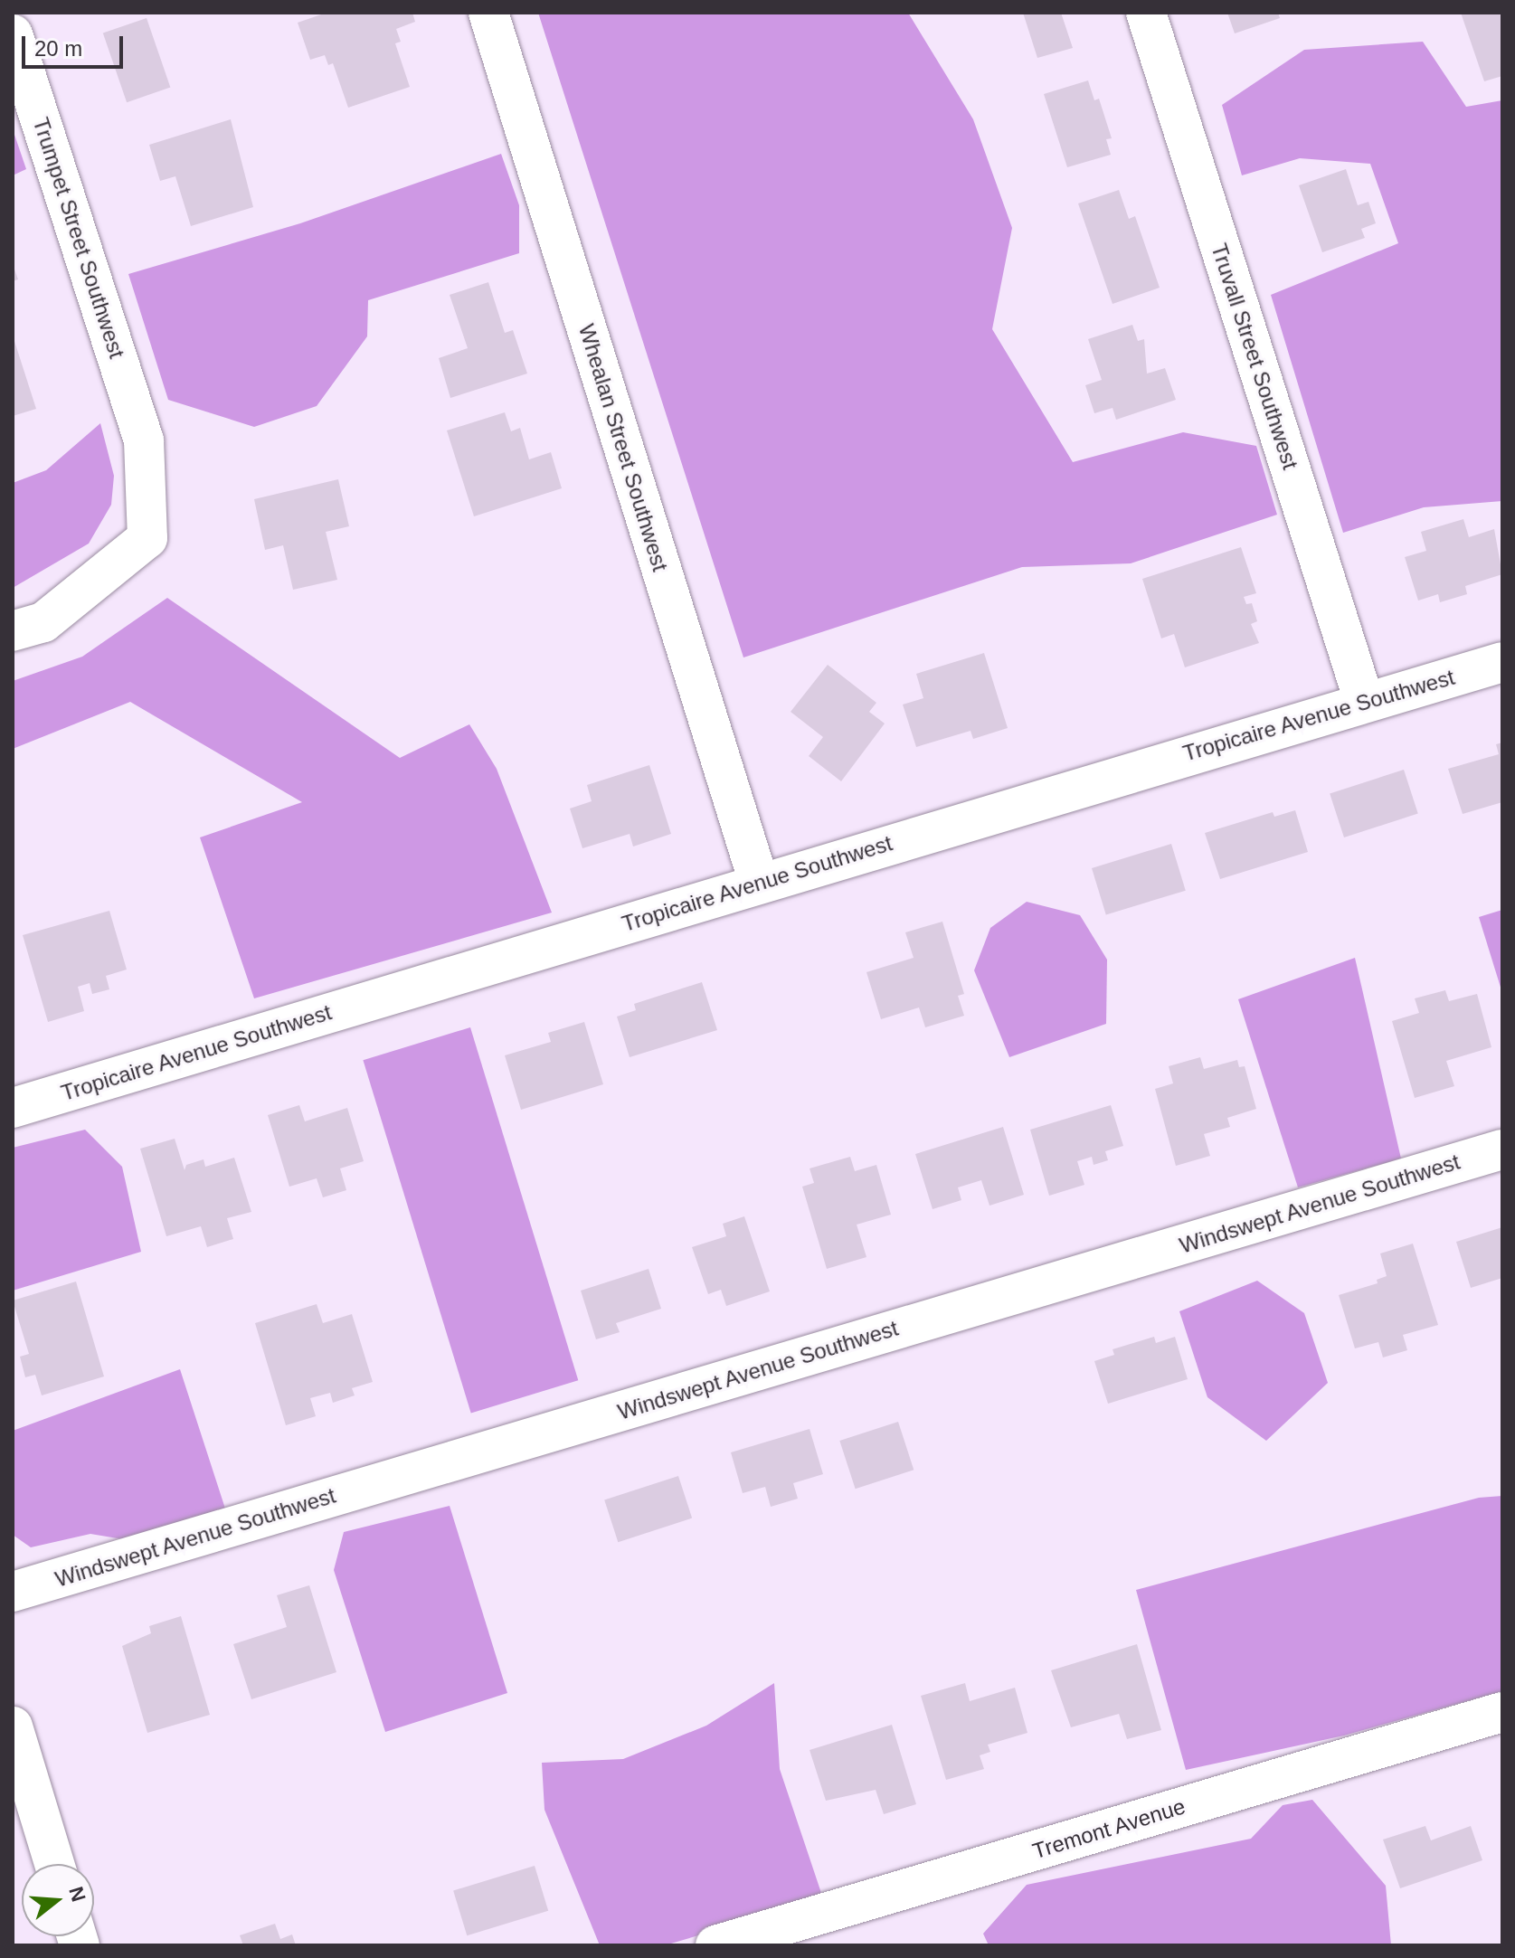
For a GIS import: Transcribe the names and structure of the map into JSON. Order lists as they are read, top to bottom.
{
  "streets": {
    "street": [
      "Trumpet Street Southwest",
      "Truvall Street Southwest",
      "Whealan Street Southwest",
      "Tropicaire Avenue Southwest",
      "Windswept Avenue Southwest",
      "Tremont Avenue"
    ]
  },
  "crossings": [
    ["Truvall Street Southwest", "Tropicaire Avenue Southwest"],
    ["Whealan Street Southwest", "Tropicaire Avenue Southwest"]
  ],
  "scale_bar": "20 m",
  "north": "right"
}
